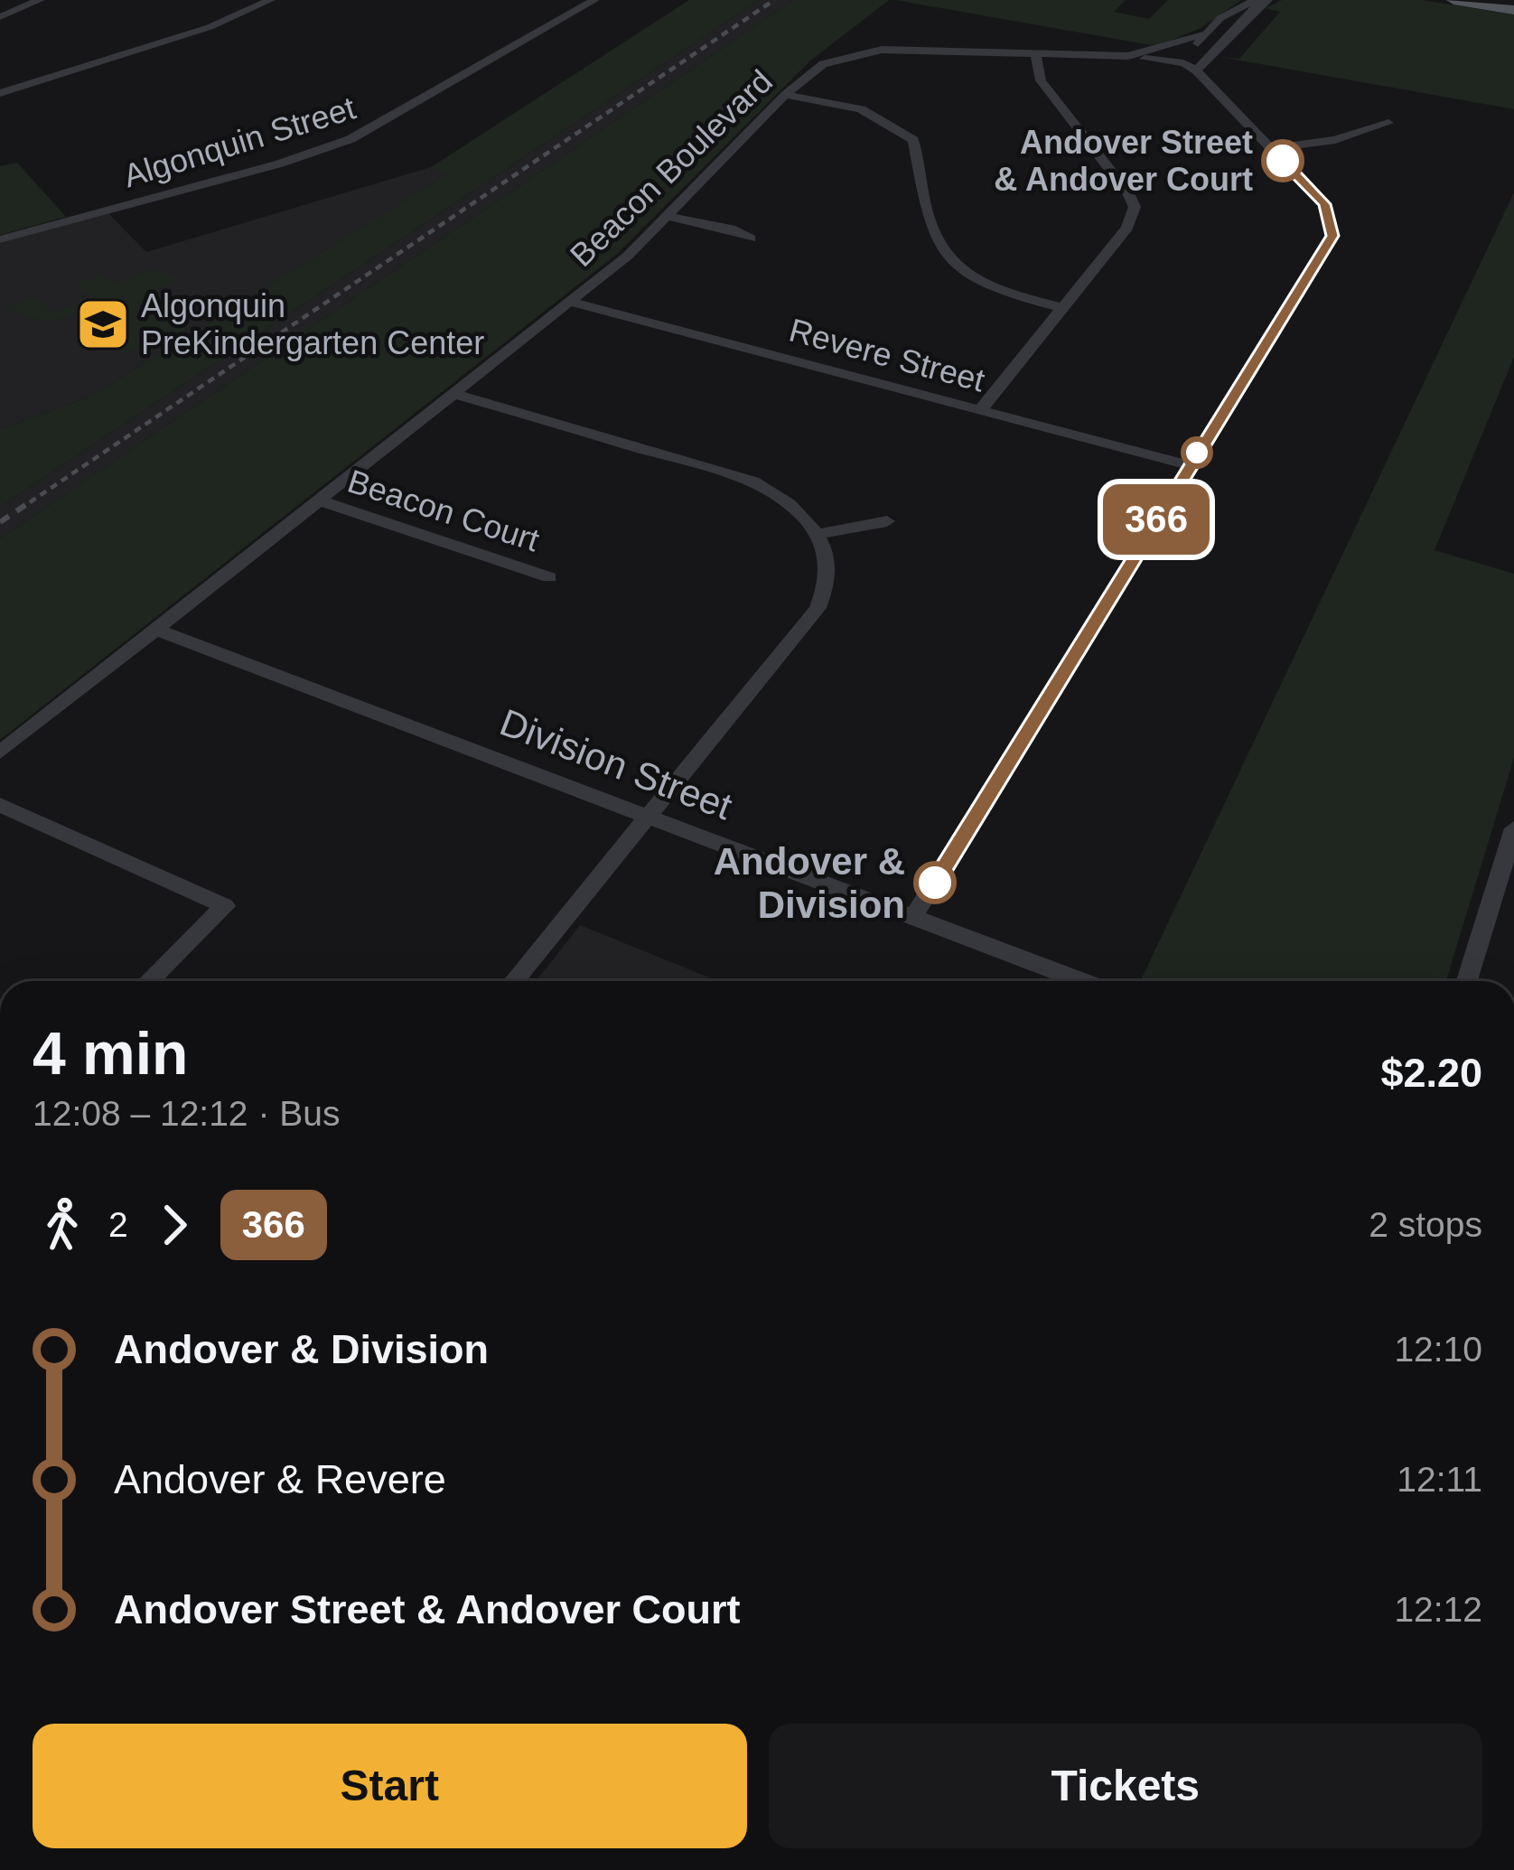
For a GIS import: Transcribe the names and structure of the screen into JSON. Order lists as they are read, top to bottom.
{
  "streets": {
    "street": [
      "Algonquin Street",
      "Beacon Boulevard",
      "Revere Street",
      "Beacon Court",
      "Division Street"
    ]
  },
  "crossings": [
    ["Beacon Boulevard", "Revere Street"],
    ["Beacon Boulevard", "Beacon Court"],
    ["Beacon Boulevard", "Division Street"]
  ],
  "places": {
    "other": ["Andover Street & Andover Court", "Andover & Division"],
    "school or university": ["Algonquin PreKindergarten Center"]
  },
  "lines": ["bus line 366"],
  "page": {
    "on_map": "366",
    "heading": ["4 min", "12:08 – 12:12 · Bus", "$2.20"],
    "legs": ["2", "366", "2 stops"],
    "list": [
      {
        "name": "Andover & Division",
        "value": "12:10"
      },
      {
        "name": "Andover & Revere",
        "value": "12:11"
      },
      {
        "name": "Andover Street & Andover Court",
        "value": "12:12"
      }
    ],
    "buttons": ["Start", "Tickets"]
  }
}
